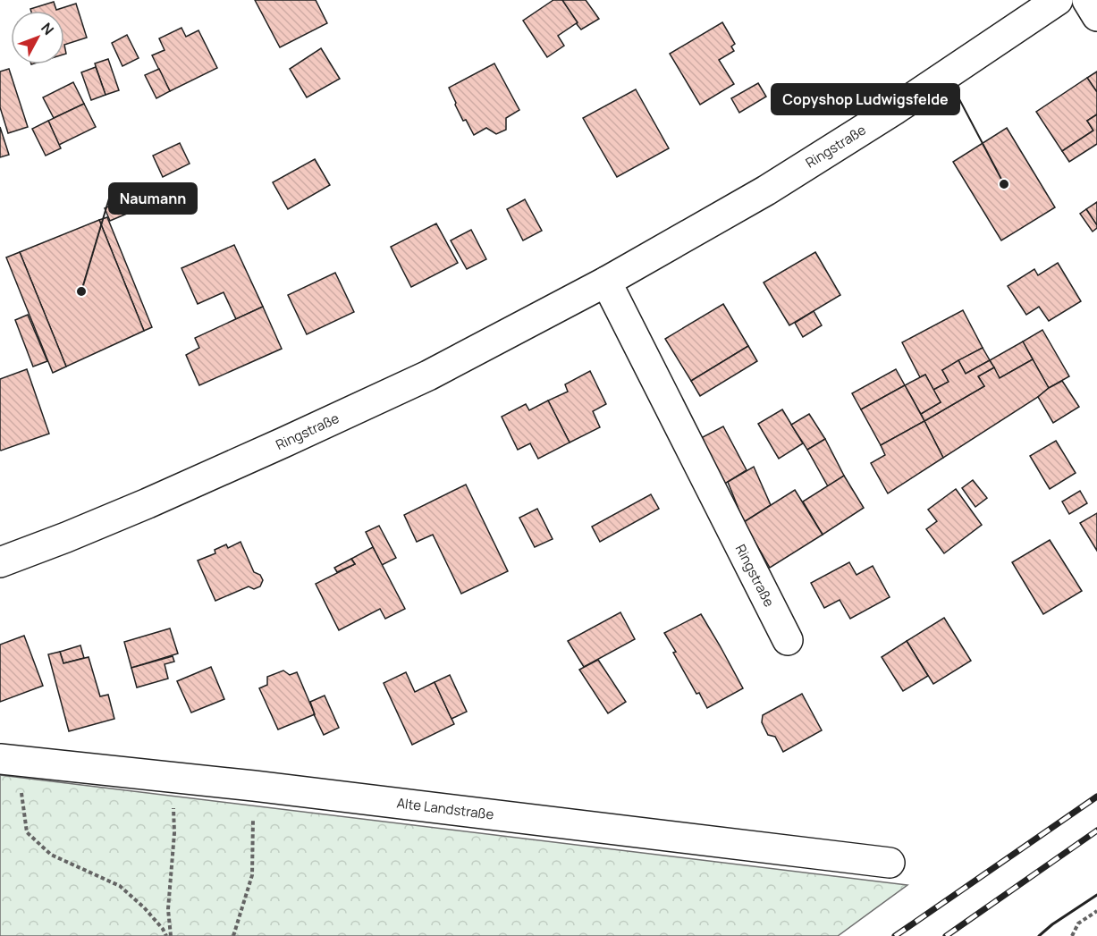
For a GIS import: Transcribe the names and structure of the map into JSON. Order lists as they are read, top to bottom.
{
  "streets": {
    "street": ["Ringstraße", "Alte Landstraße"]
  },
  "places": ["Copyshop Ludwigsfelde", "Naumann"],
  "north": "top right"
}
